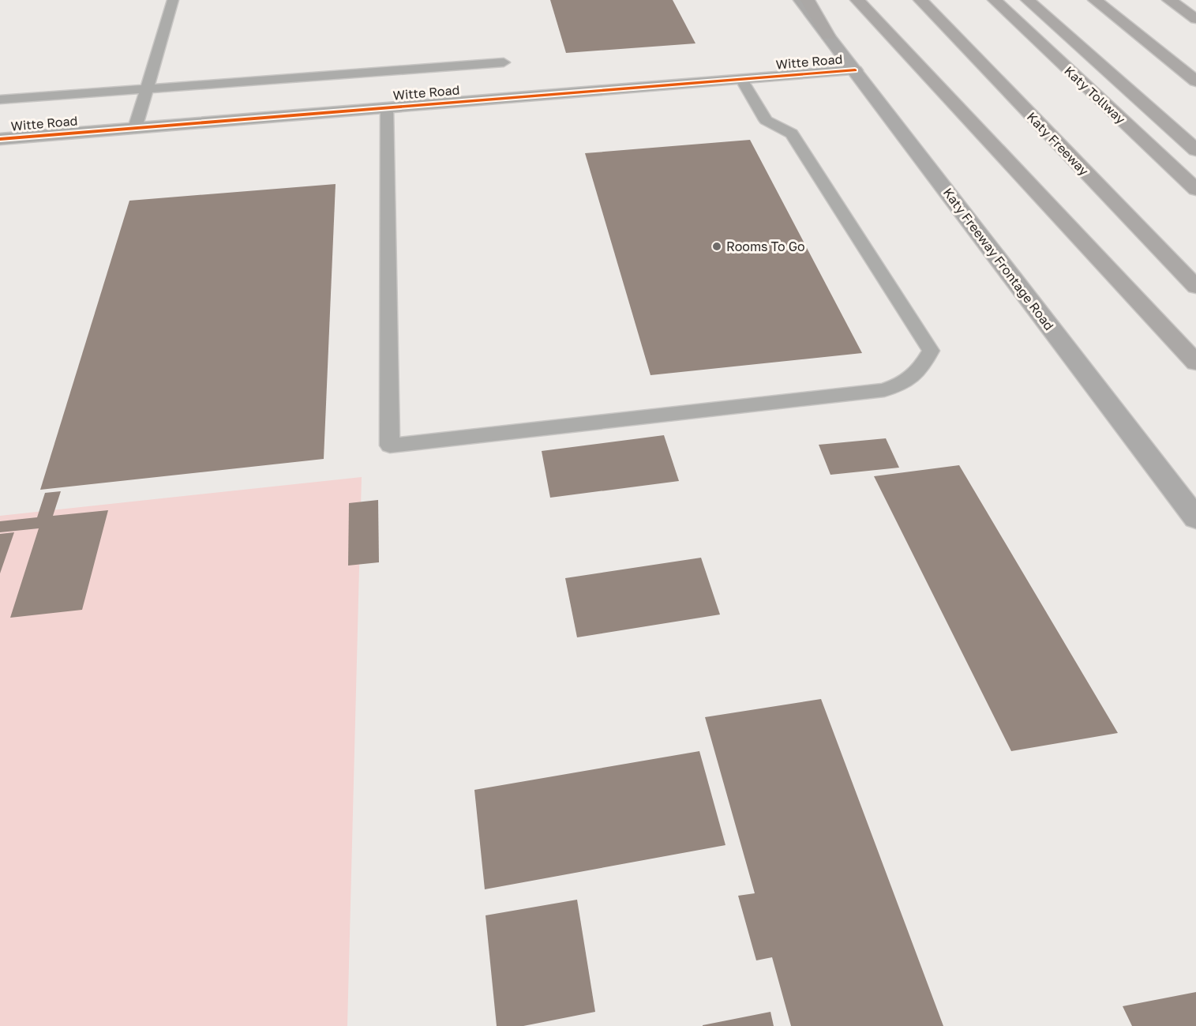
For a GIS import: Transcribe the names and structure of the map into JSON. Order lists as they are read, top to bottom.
{
  "streets": {
    "highway": ["Katy Tollway", "Katy Freeway"],
    "main road": ["Katy Freeway Frontage Road"],
    "street": ["Witte Road"]
  },
  "crossings": [
    ["Witte Road", "Katy Freeway Frontage Road"]
  ],
  "places": ["Rooms To Go"]
}
